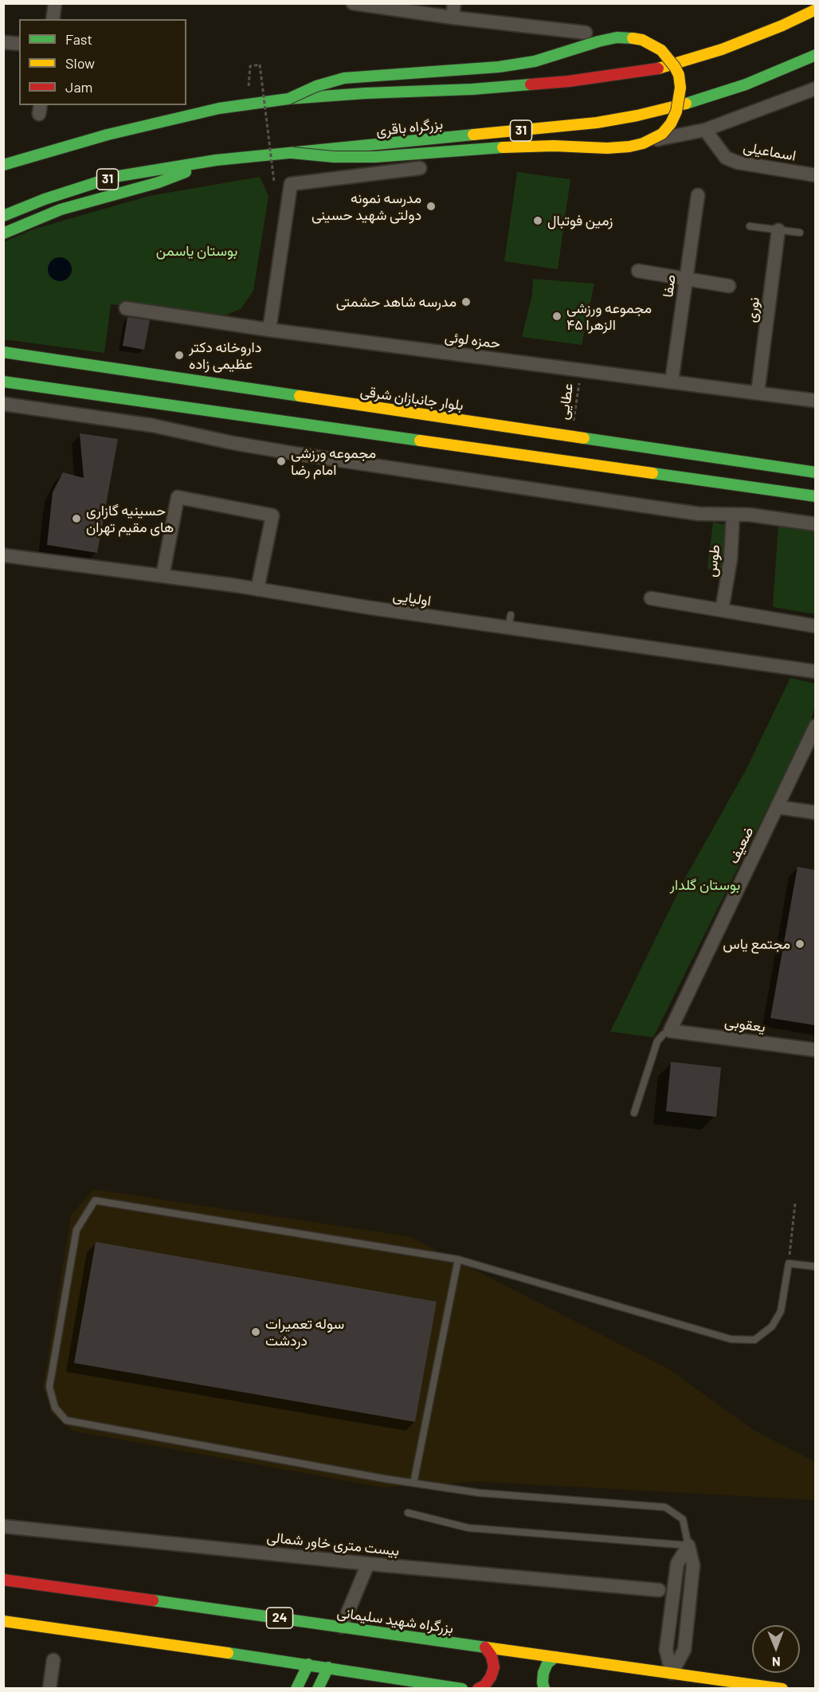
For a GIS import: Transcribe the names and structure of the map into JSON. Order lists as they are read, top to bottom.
{
  "streets": {
    "main road": [
      "بزرگراه باقری",
      "31",
      "بلوار جانبازان شرقی",
      "24",
      "بزرگراه شهید سلیمانی"
    ],
    "street": [
      "اسماعیلی",
      "صفا",
      "نوری",
      "حمزه لوئی",
      "طوس",
      "اولیایی",
      "ضعیف",
      "یعقوبی",
      "بیست متری خاور شمالی"
    ],
    "path": ["عطایی"]
  },
  "crossings": [
    ["صفا", "حمزه لوئی"],
    ["نوری", "حمزه لوئی"],
    ["حمزه لوئی", "عطایی"],
    ["بلوار جانبازان شرقی", "عطایی"],
    ["ضعیف", "یعقوبی"]
  ],
  "parks": ["بوستان یاسمن", "بوستان گلدار"],
  "places": [
    "مدرسه نمونه دولتی شهید حسینی",
    "زمین فوتبال",
    "مدرسه شاهد حشمتی",
    "مجموعه ورزشی الزهرا ۴۵",
    "داروخانه دکتر عظیمی زاده",
    "مجموعه ورزشی امام رضا",
    "حسینیه گازاری های مقیم تهران",
    "مجتمع یاس",
    "سوله تعمیرات دردشت"
  ],
  "legend": ["Fast", "Slow", "Jam"],
  "north": "bottom"
}
